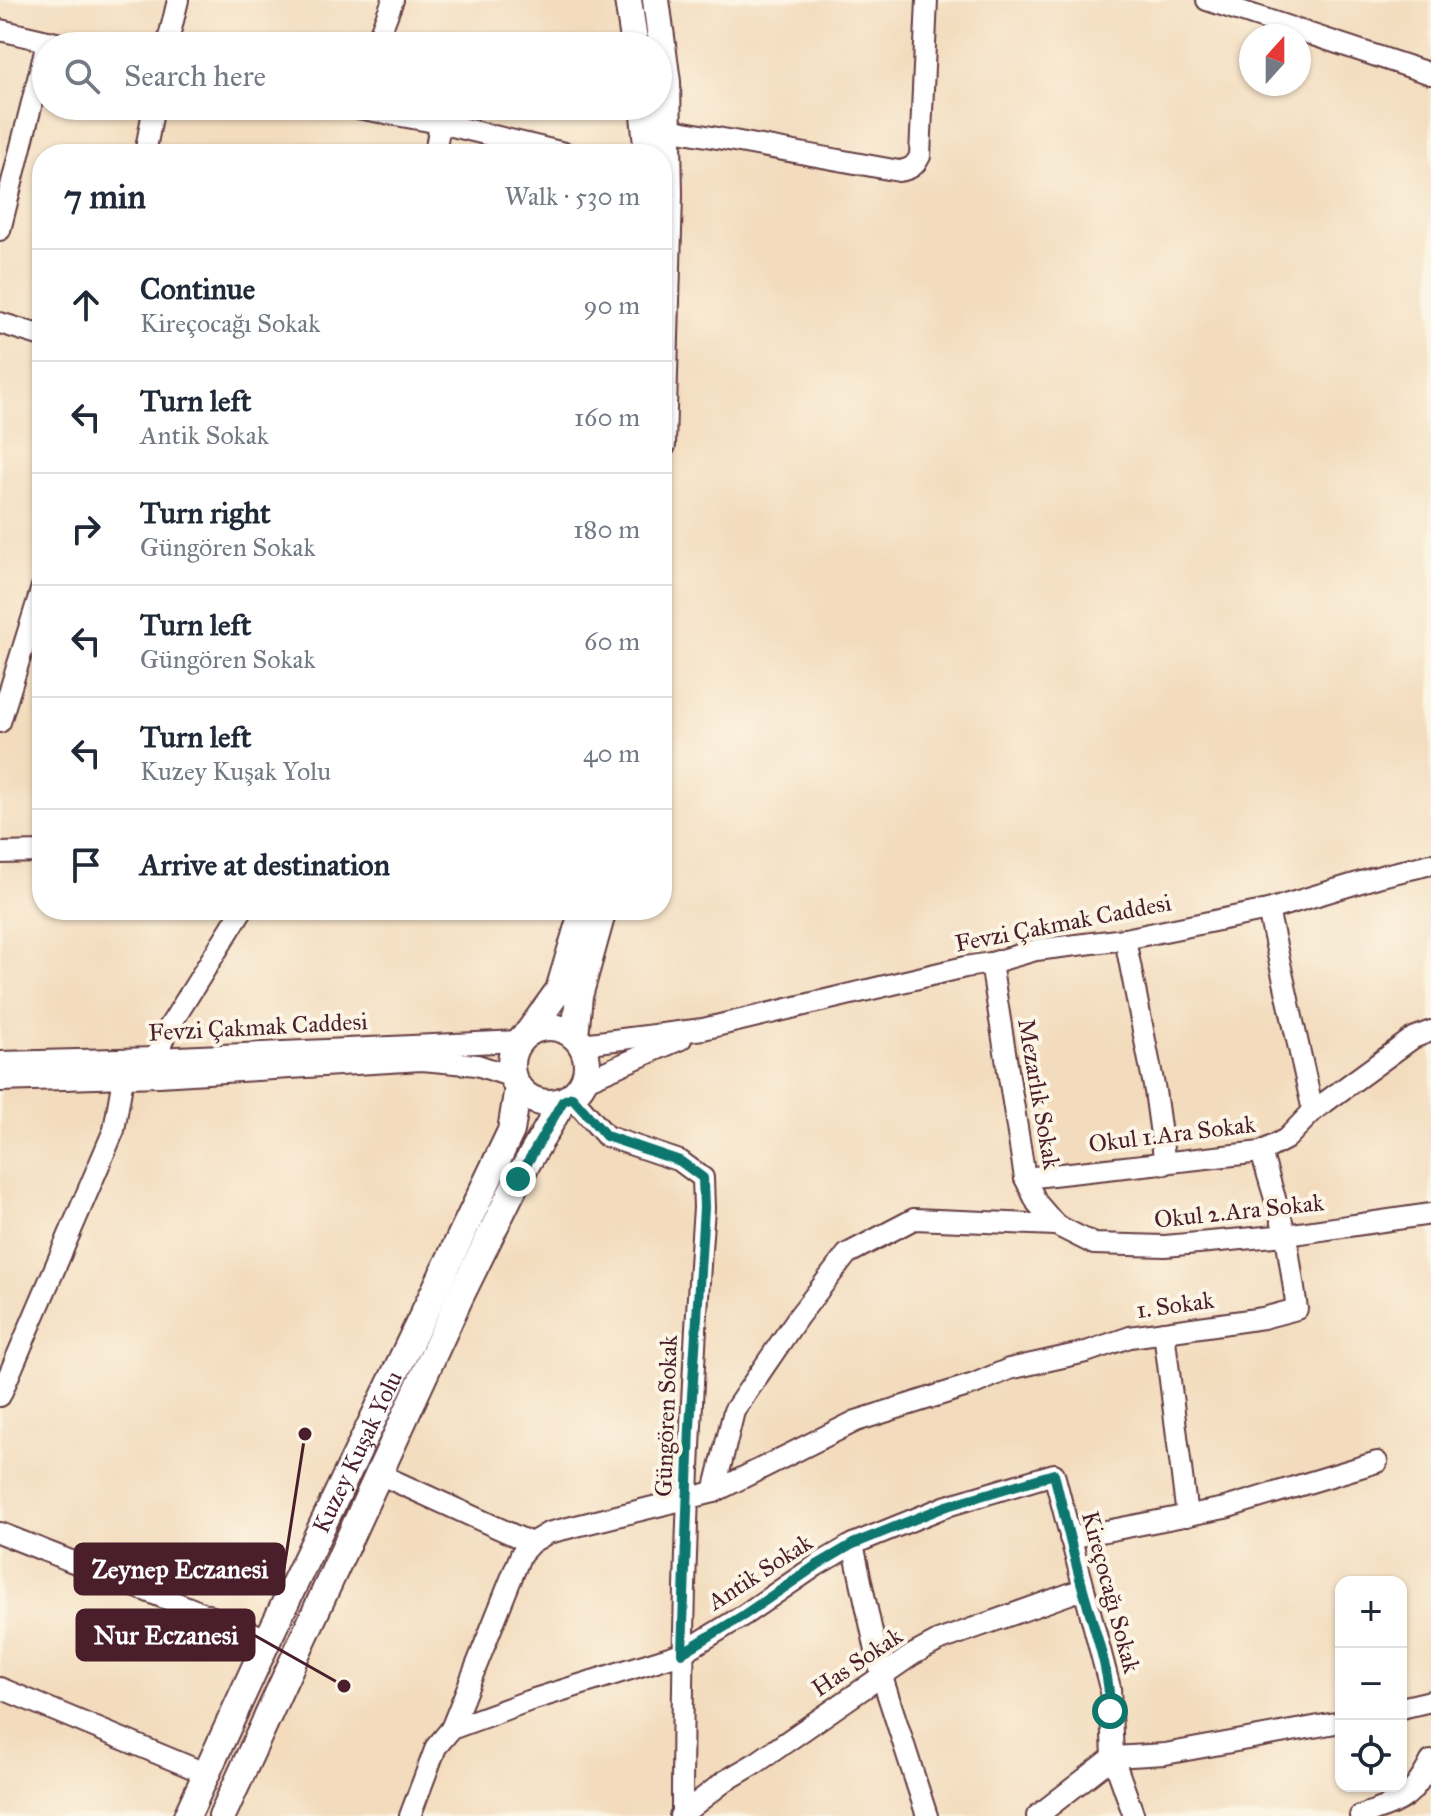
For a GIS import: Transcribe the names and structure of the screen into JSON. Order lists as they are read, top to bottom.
{
  "streets": {
    "main road": ["Kuzey Kuşak Yolu"],
    "street": [
      "Fevzi Çakmak Caddesi",
      "Mezarlık Sokak",
      "Okul 1.Ara Sokak",
      "Okul 2.Ara Sokak",
      "1. Sokak",
      "Güngören Sokak",
      "Antik Sokak",
      "Kireçocağı Sokak",
      "Has Sokak"
    ]
  },
  "crossings": [
    ["Fevzi Çakmak Caddesi", "Mezarlık Sokak"],
    ["Fevzi Çakmak Caddesi", "Güngören Sokak"],
    ["Fevzi Çakmak Caddesi", "Kuzey Kuşak Yolu"],
    ["Mezarlık Sokak", "Okul 1.Ara Sokak"],
    ["Mezarlık Sokak", "Okul 2.Ara Sokak"],
    ["Okul 2.Ara Sokak", "1. Sokak"],
    ["1. Sokak", "Güngören Sokak"],
    ["Güngören Sokak", "Kuzey Kuşak Yolu"],
    ["Güngören Sokak", "Antik Sokak"],
    ["Güngören Sokak", "Has Sokak"],
    ["Antik Sokak", "Kireçocağı Sokak"],
    ["Kireçocağı Sokak", "Has Sokak"]
  ],
  "places": ["Zeynep Eczanesi", "Nur Eczanesi"],
  "north": "top",
  "page": {
    "search": "Search here",
    "heading": ["7 min", "Walk · 530 m"],
    "list": [
      ["Continue", "Kireçocağı Sokak", "90 m"],
      ["Turn left", "Antik Sokak", "160 m"],
      ["Turn right", "Güngören Sokak", "180 m"],
      ["Turn left", "Güngören Sokak", "60 m"],
      ["Turn left", "Kuzey Kuşak Yolu", "40 m"],
      "Arrive at destination"
    ],
    "map_buttons": ["+", "−"]
  }
}
